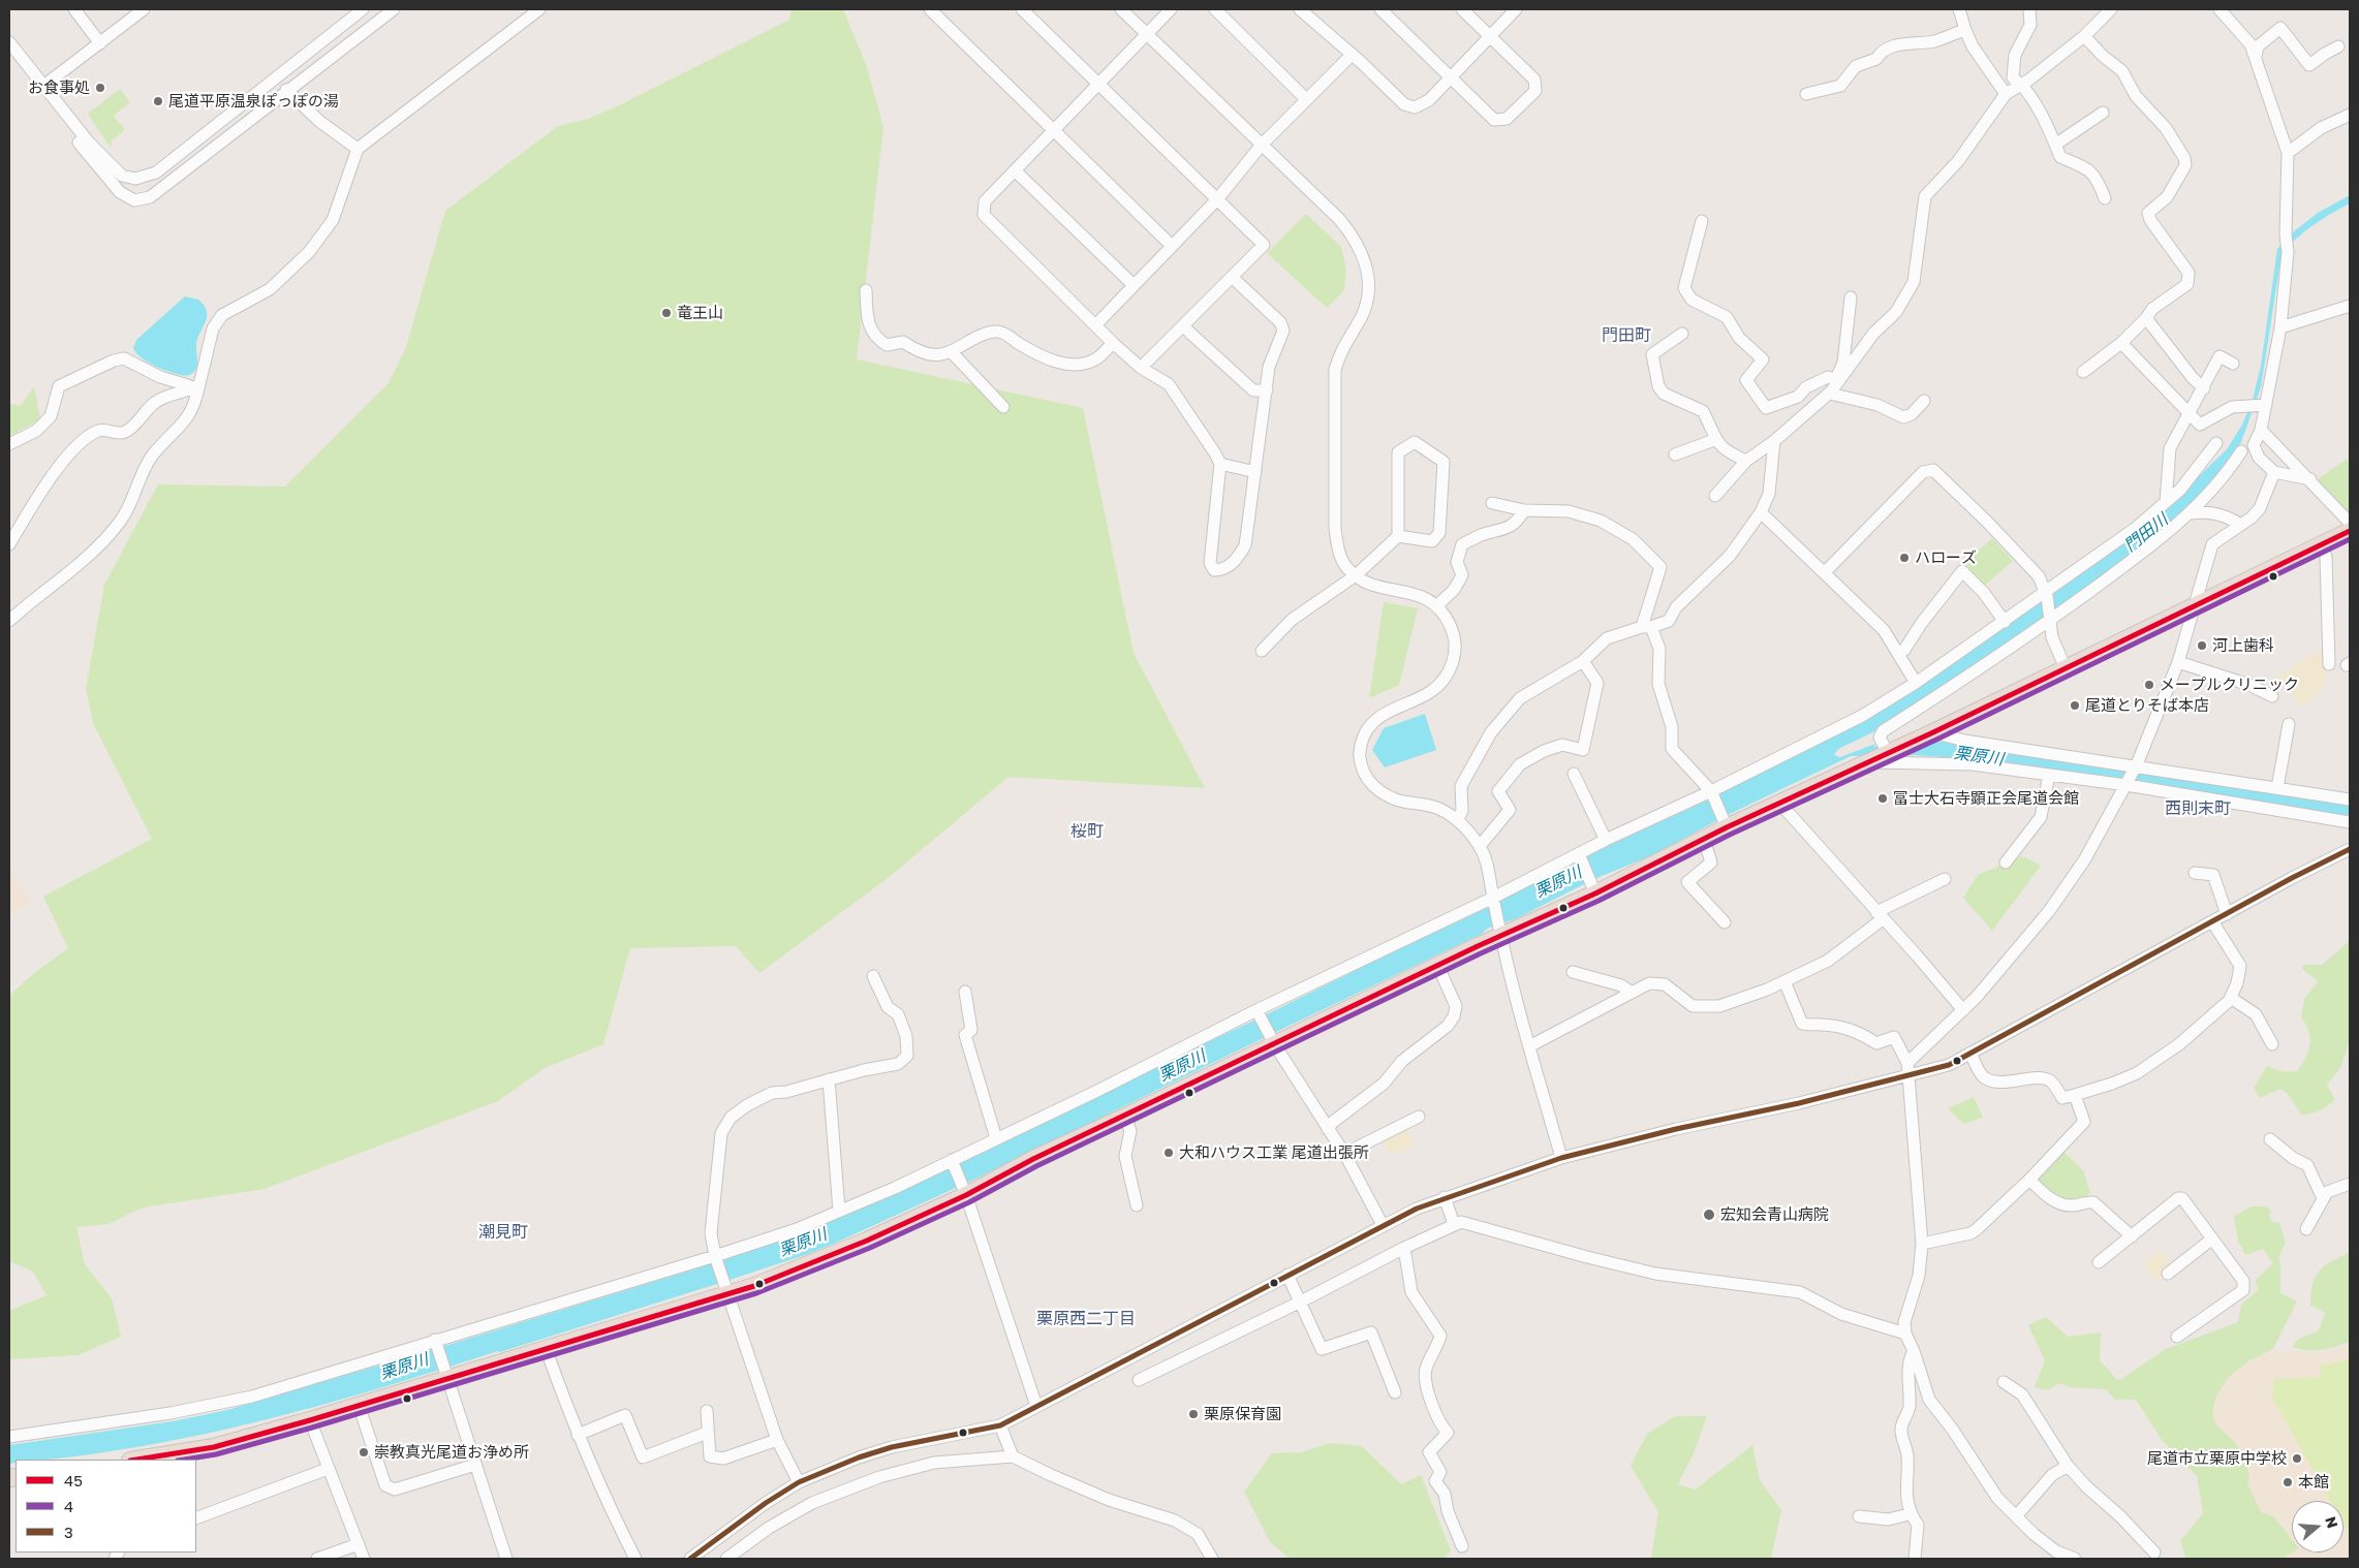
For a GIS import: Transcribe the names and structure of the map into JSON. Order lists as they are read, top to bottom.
{
  "districts": [
    "門田町",
    "西則末町",
    "桜町",
    "潮見町",
    "栗原西二丁目"
  ],
  "water": ["門田川", "栗原川"],
  "places": [
    "お食事処",
    "尾道平原温泉ぽっぽの湯",
    "竜王山",
    "ハローズ",
    "河上歯科",
    "メープルクリニック",
    "尾道とりそば本店",
    "冨士大石寺顕正会尾道会館",
    "大和ハウス工業 尾道出張所",
    "宏知会青山病院",
    "栗原保育園",
    "崇教真光尾道お浄め所",
    "尾道市立栗原中学校",
    "本館"
  ],
  "lines": ["transit line 45", "transit line 4", "transit line 3"],
  "legend": ["45", "4", "3"],
  "north": "right"
}
